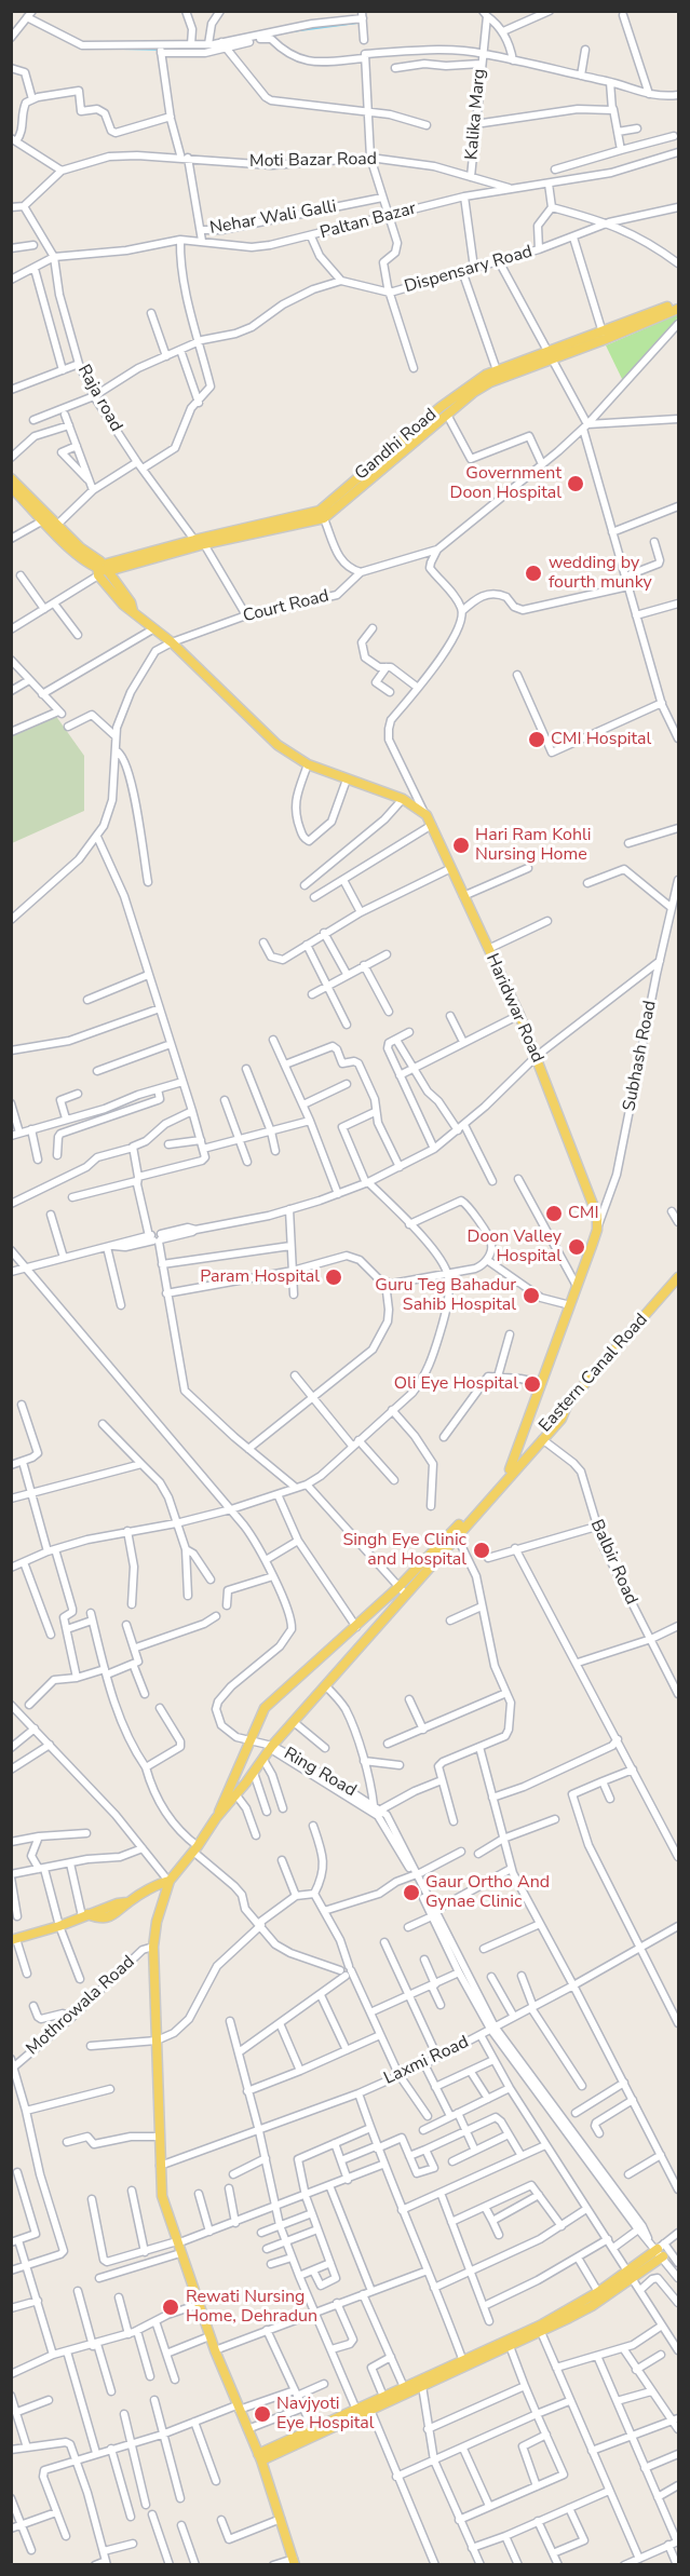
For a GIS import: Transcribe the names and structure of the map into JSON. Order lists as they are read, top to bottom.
{
  "streets": {
    "main road": ["Gandhi Road", "Haridwar Road", "Eastern Canal Road"],
    "street": [
      "Kalika Marg",
      "Moti Bazar Road",
      "Nehar Wali Galli",
      "Paltan Bazar",
      "Dispensary Road",
      "Raja road",
      "Court Road",
      "Subhash Road",
      "Balbir Road",
      "Ring Road",
      "Mothrowala Road",
      "Laxmi Road"
    ]
  },
  "crossings": [
    ["Kalika Marg", "Moti Bazar Road"],
    ["Moti Bazar Road", "Paltan Bazar"],
    ["Paltan Bazar", "Raja road"],
    ["Raja road", "Gandhi Road"],
    ["Gandhi Road", "Haridwar Road"],
    ["Court Road", "Haridwar Road"],
    ["Haridwar Road", "Subhash Road"],
    ["Ring Road", "Laxmi Road"]
  ],
  "places": [
    "Government Doon Hospital",
    "wedding by fourth munky",
    "CMI Hospital",
    "Hari Ram Kohli Nursing Home",
    "CMI",
    "Doon Valley Hospital",
    "Param Hospital",
    "Guru Teg Bahadur Sahib Hospital",
    "Oli Eye Hospital",
    "Singh Eye Clinic and Hospital",
    "Gaur Ortho And Gynae Clinic",
    "Rewati Nursing Home, Dehradun",
    "Navjyoti Eye Hospital"
  ]
}
